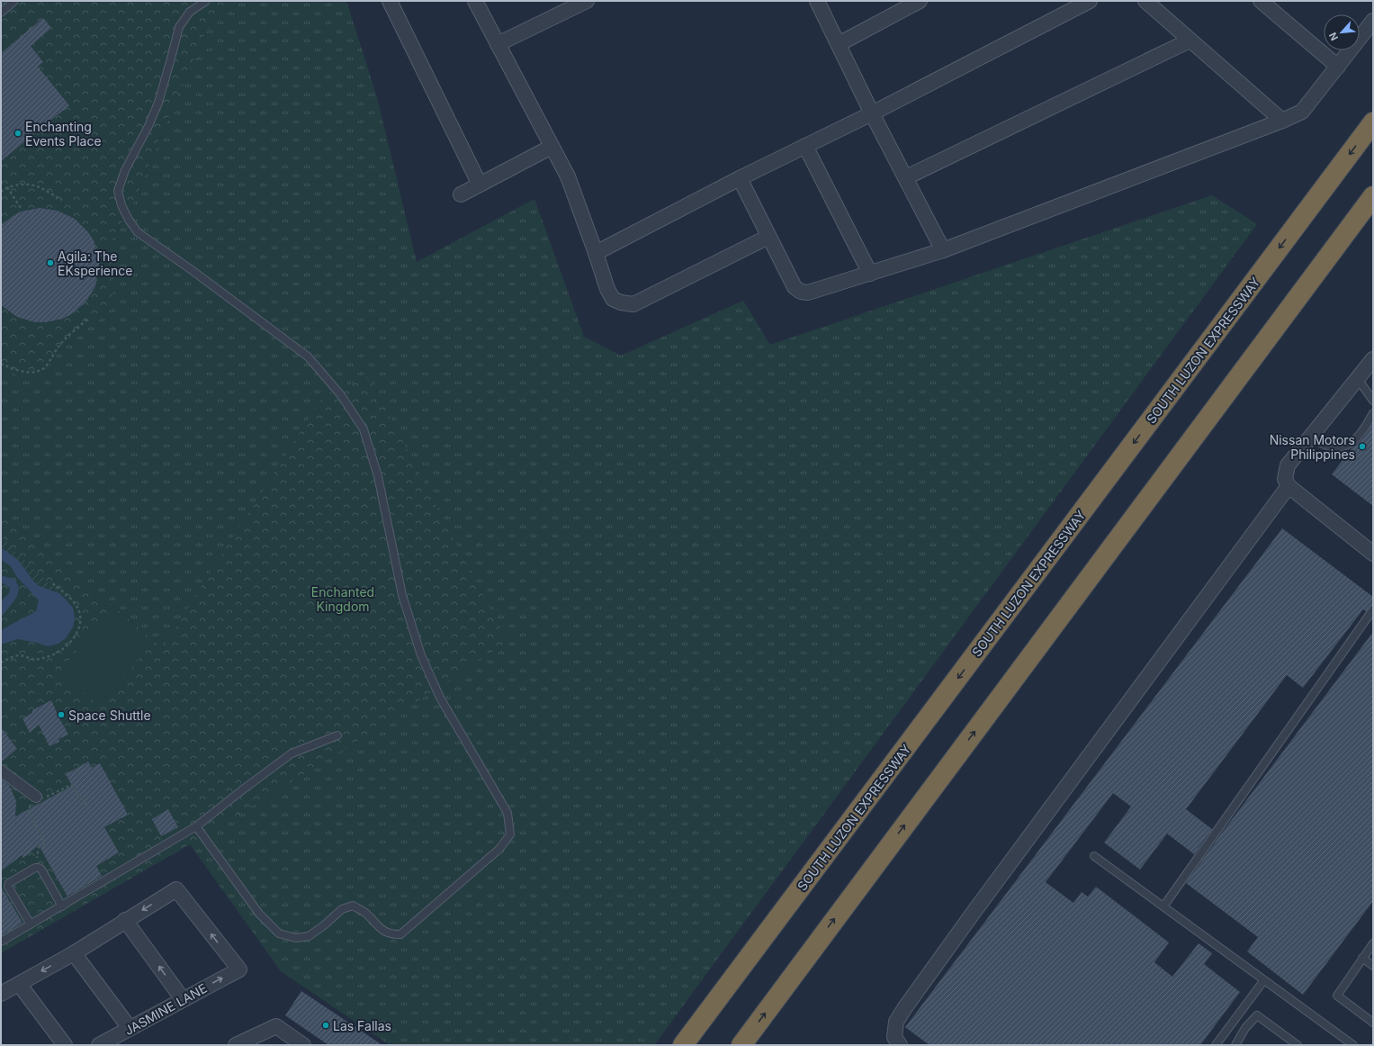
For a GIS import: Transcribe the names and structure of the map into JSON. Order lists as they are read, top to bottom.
{
  "streets": {
    "highway": ["SOUTH LUZON EXPRESSWAY"],
    "street": ["JASMINE LANE"]
  },
  "parks": ["Enchanted Kingdom"],
  "places": [
    "Enchanting Events Place",
    "Agila: The EKsperience",
    "Nissan Motors Philippines",
    "Space Shuttle",
    "Las Fallas"
  ],
  "north": "bottom left"
}
